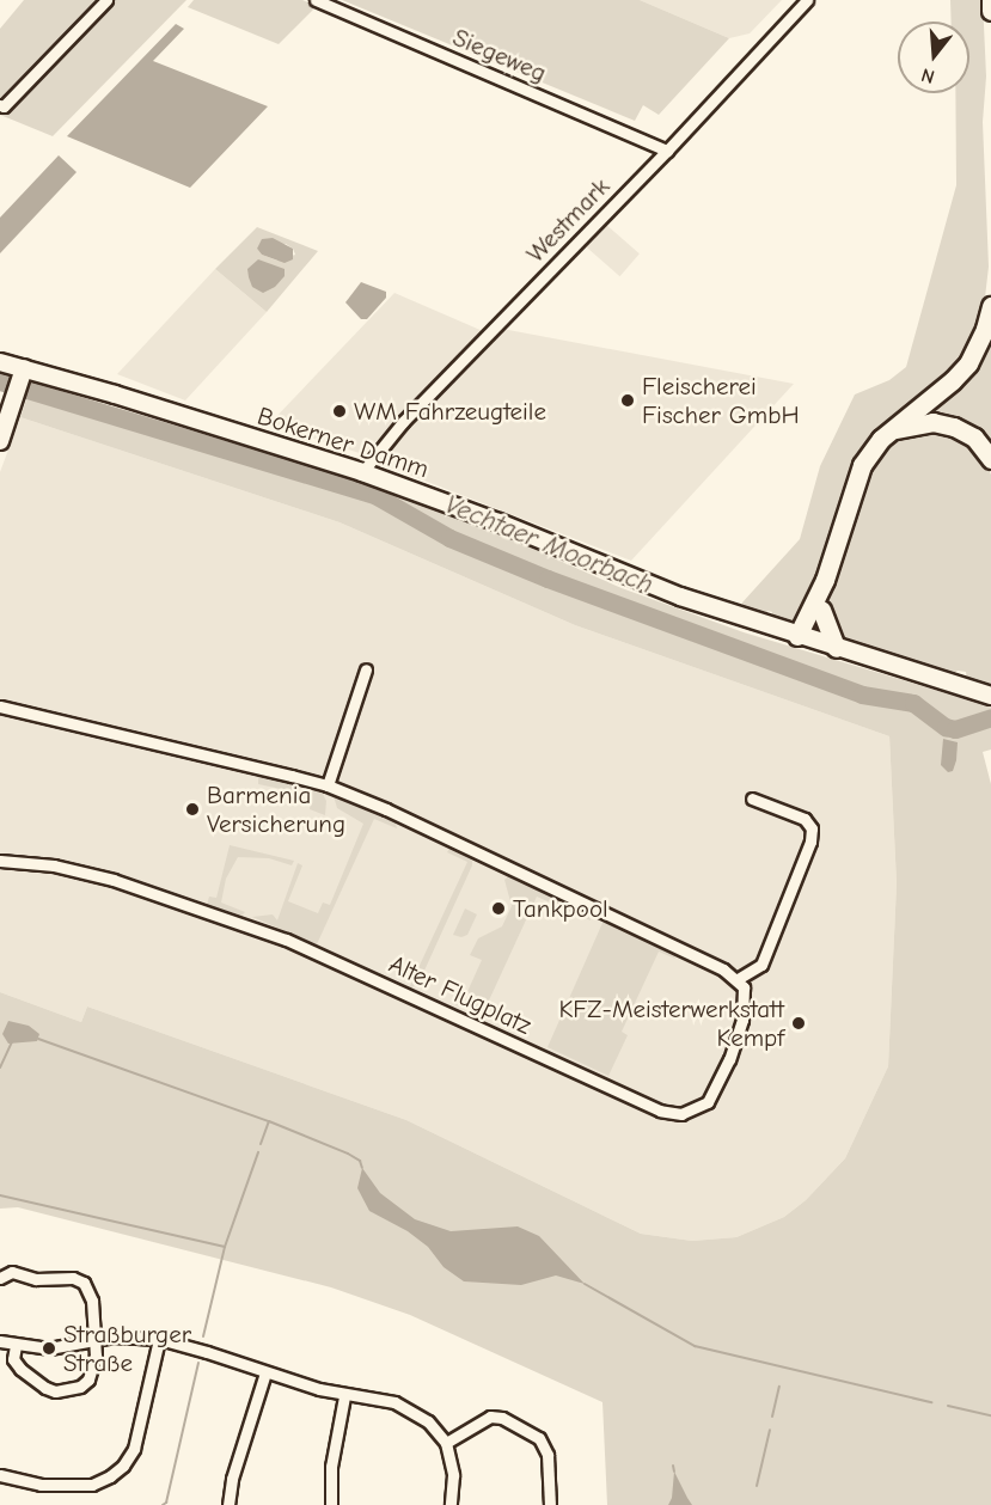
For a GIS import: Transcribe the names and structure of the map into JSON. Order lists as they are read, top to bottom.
{
  "streets": {
    "main road": ["Bokerner Damm"],
    "street": ["Siegeweg", "Westmark", "Alter Flugplatz"]
  },
  "crossings": [
    ["Siegeweg", "Westmark"],
    ["Westmark", "Bokerner Damm"]
  ],
  "water": ["Vechtaer Moorbach"],
  "places": [
    "Fleischerei Fischer GmbH",
    "WM Fahrzeugteile",
    "Barmenia Versicherung",
    "Tankpool",
    "KFZ-Meisterwerkstatt Kempf",
    "Straßburger Straße"
  ],
  "north": "bottom"
}
